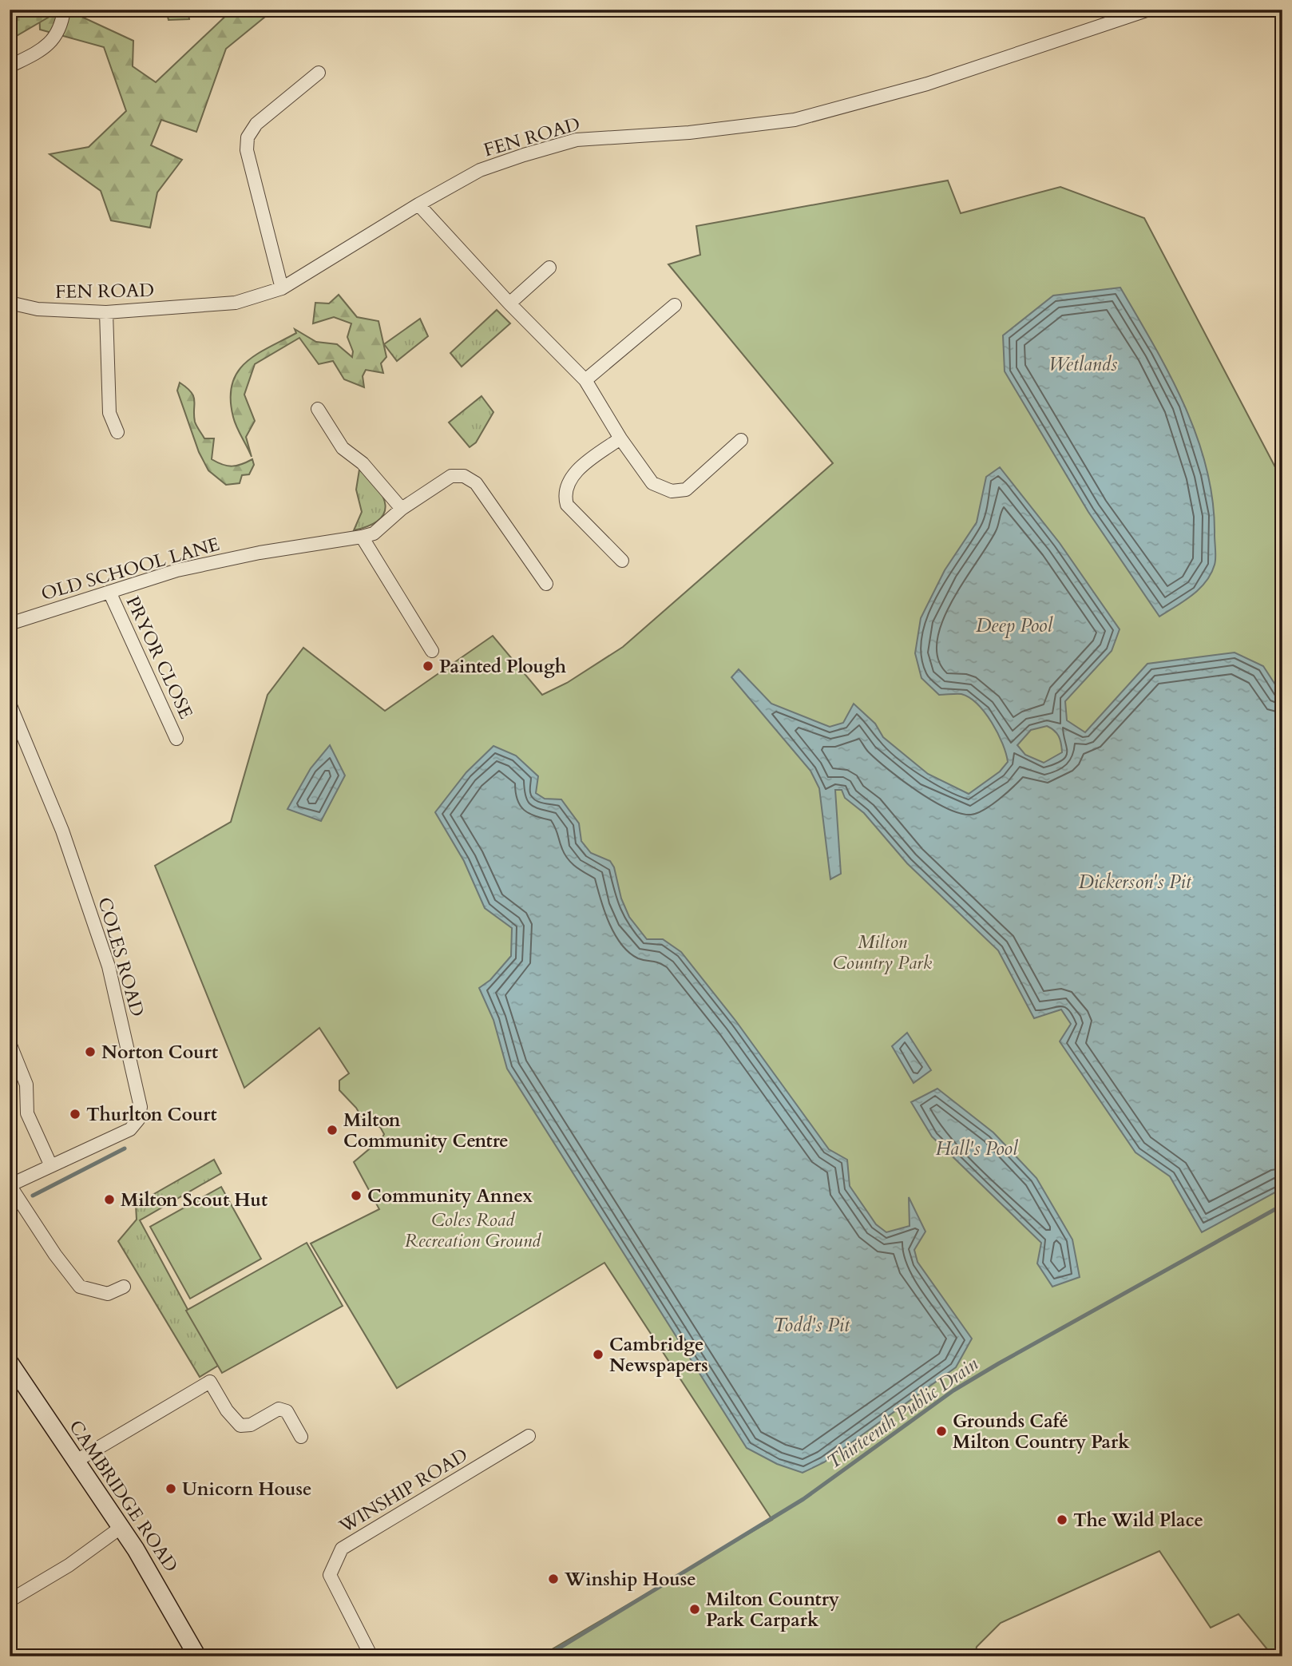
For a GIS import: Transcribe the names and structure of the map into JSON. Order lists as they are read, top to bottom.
{
  "streets": {
    "street": [
      "FEN ROAD",
      "OLD SCHOOL LANE",
      "PRYOR CLOSE",
      "COLES ROAD",
      "WINSHIP ROAD",
      "CAMBRIDGE ROAD"
    ]
  },
  "crossings": [
    ["OLD SCHOOL LANE", "PRYOR CLOSE"]
  ],
  "water": [
    "Wetlands",
    "Deep Pool",
    "Dickerson's Pit",
    "Hall's Pool",
    "Todd's Pit",
    "Thirteenth Public Drain"
  ],
  "parks": ["Milton Country Park", "Coles Road Recreation Ground"],
  "places": [
    "Painted Plough",
    "Norton Court",
    "Thurlton Court",
    "Milton Community Centre",
    "Community Annex",
    "Milton Scout Hut",
    "Cambridge Newspapers",
    "Grounds Café Milton Country Park",
    "Unicorn House",
    "The Wild Place",
    "Winship House",
    "Milton Country Park Carpark"
  ]
}
